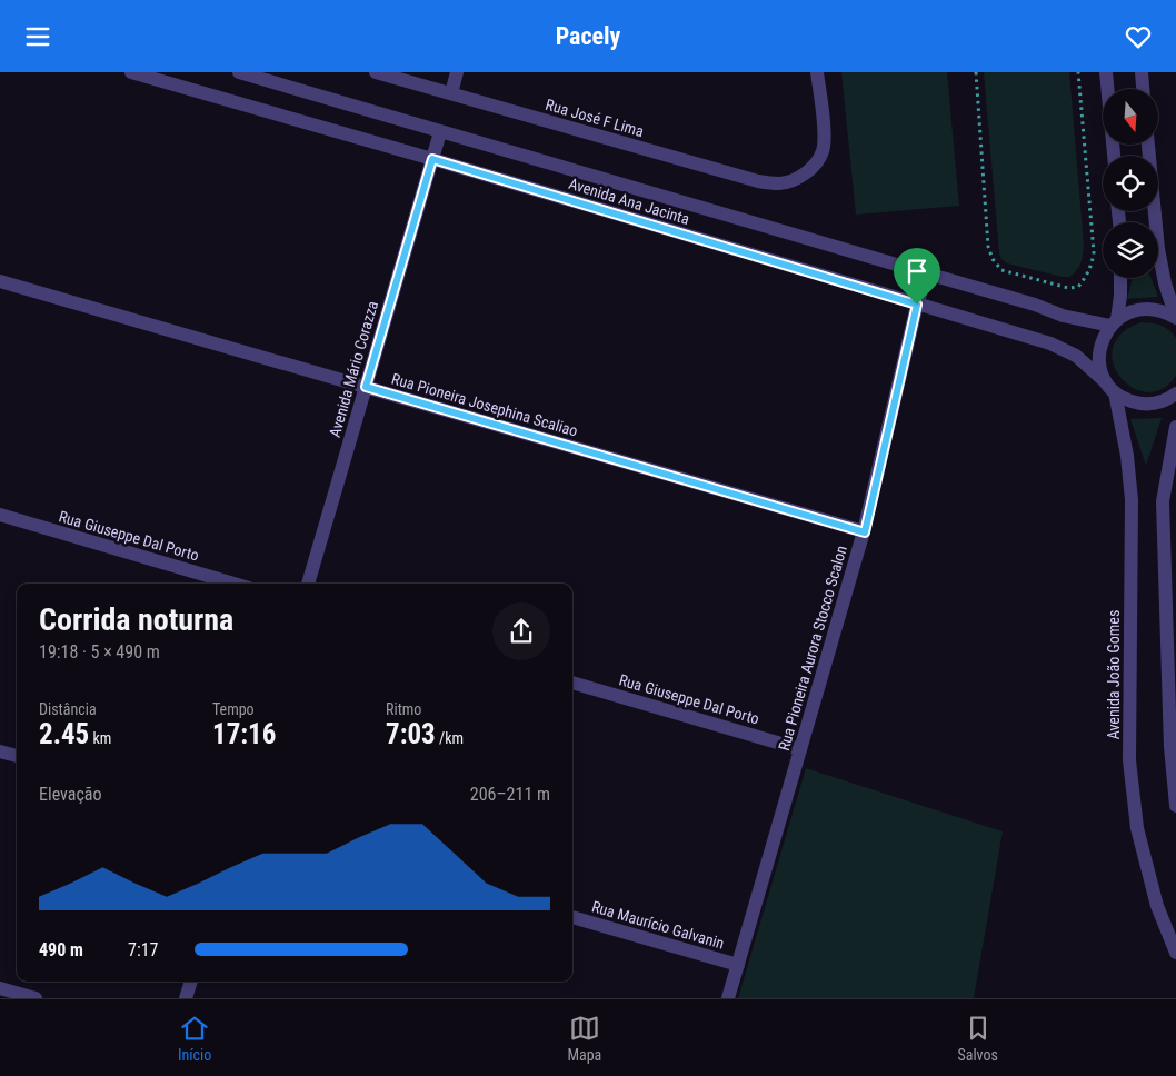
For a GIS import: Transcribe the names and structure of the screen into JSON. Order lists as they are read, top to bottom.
{
  "streets": {
    "street": [
      "Rua José F Lima",
      "Avenida Ana Jacinta",
      "Avenida Mário Corazza",
      "Rua Pioneira Josephina Scaliao",
      "Rua Giuseppe Dal Porto",
      "Rua Pioneira Aurora Stocco Scalon",
      "Avenida João Gomes",
      "Rua Maurício Galvanin"
    ]
  },
  "crossings": [
    ["Avenida Ana Jacinta", "Avenida Mário Corazza"],
    ["Avenida Ana Jacinta", "Rua Pioneira Aurora Stocco Scalon"],
    ["Avenida Ana Jacinta", "Avenida João Gomes"],
    ["Avenida Mário Corazza", "Rua Pioneira Josephina Scaliao"],
    ["Rua Pioneira Josephina Scaliao", "Rua Pioneira Aurora Stocco Scalon"],
    ["Rua Giuseppe Dal Porto", "Rua Pioneira Aurora Stocco Scalon"],
    ["Rua Pioneira Aurora Stocco Scalon", "Rua Maurício Galvanin"]
  ],
  "north": "bottom",
  "page": {
    "header": "Pacely",
    "heading": ["Corrida noturna", "19:18 · 5 × 490 m"],
    "stats": [
      ["Distância", "2.45 km"],
      ["Tempo", "17:16"],
      ["Ritmo", "7:03 /km"]
    ],
    "chart": ["Elevação", "206–211 m"],
    "list": [
      {
        "name": "490 m",
        "note": "7:17"
      }
    ],
    "tabs": ["Início", "Mapa", "Salvos"]
  }
}
